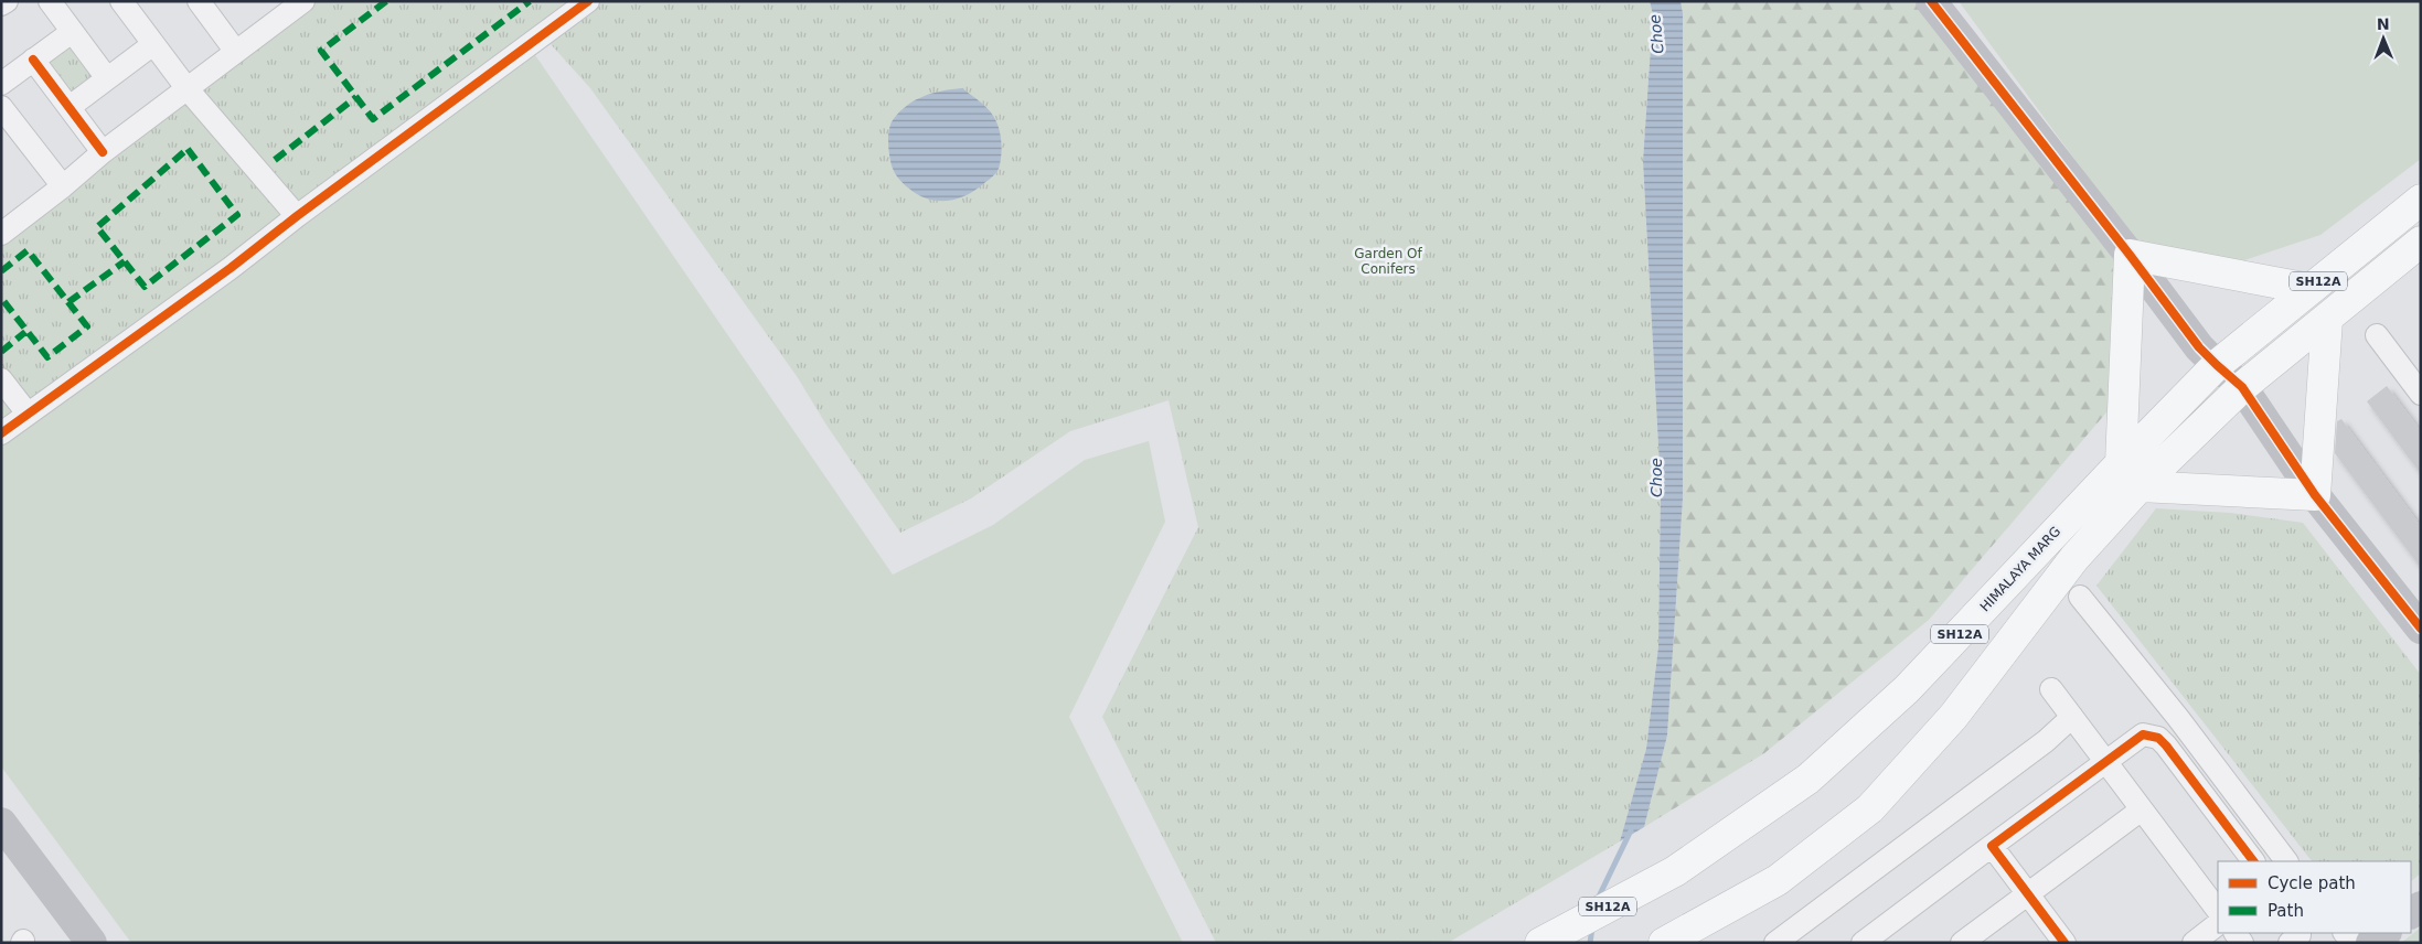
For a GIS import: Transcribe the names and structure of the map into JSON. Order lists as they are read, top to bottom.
{
  "streets": {
    "main road": ["SH12A", "HIMALAYA MARG"]
  },
  "water": ["Choe"],
  "parks": ["Garden Of Conifers"],
  "legend": ["Cycle path", "Path"],
  "north": "top"
}
